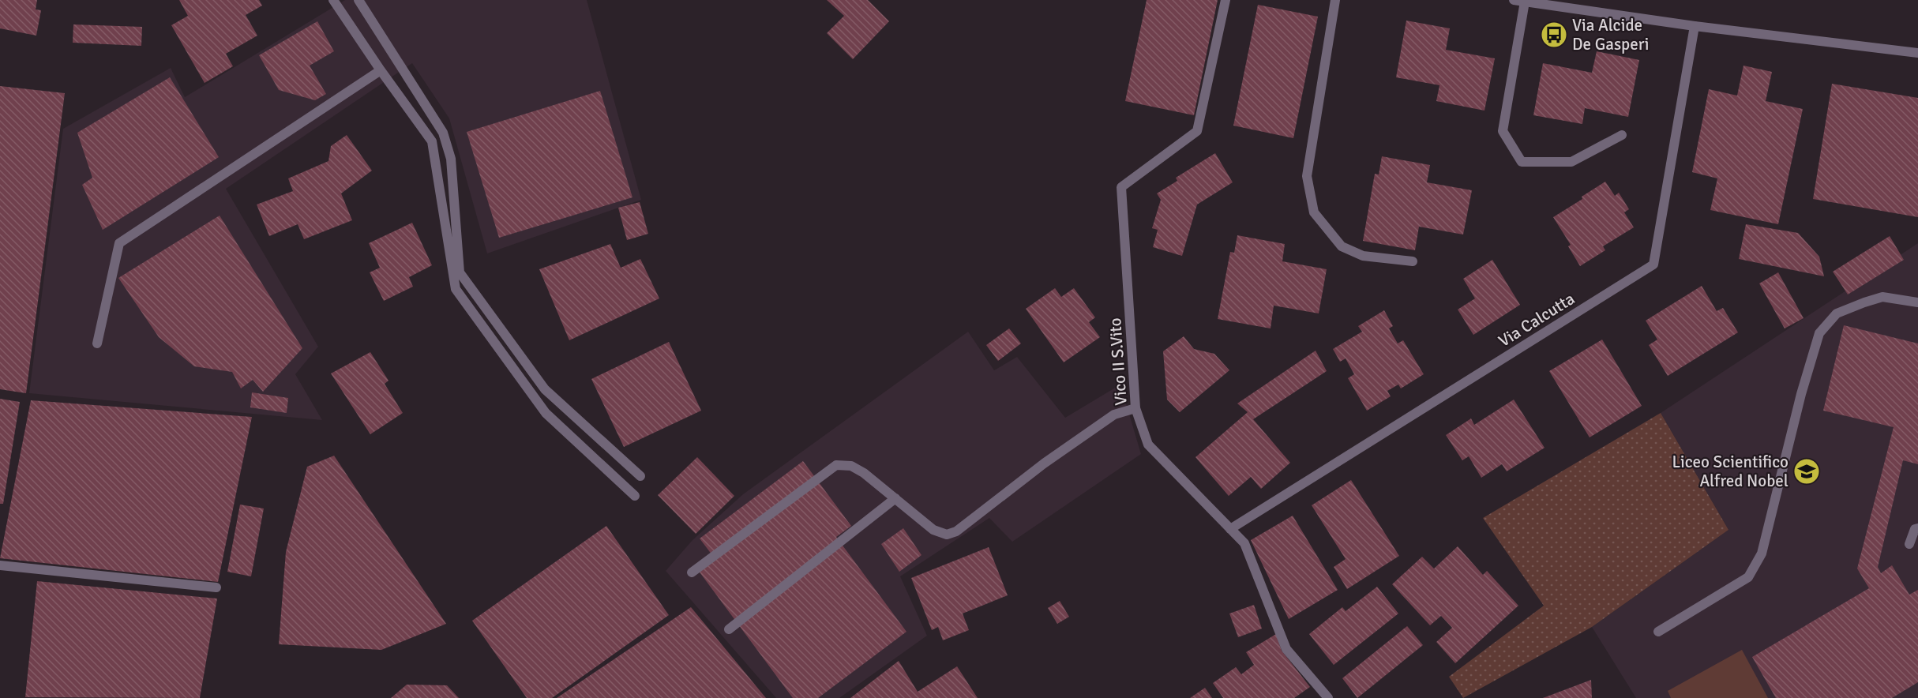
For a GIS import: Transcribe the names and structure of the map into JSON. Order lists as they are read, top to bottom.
{
  "streets": {
    "street": ["Via Calcutta", "Vico II S.Vito"]
  },
  "crossings": [
    ["Via Calcutta", "Vico II S.Vito"]
  ],
  "places": {
    "bus stop": ["Via Alcide De Gasperi"],
    "school or university": ["Liceo Scientifico Alfred Nobel"]
  }
}
